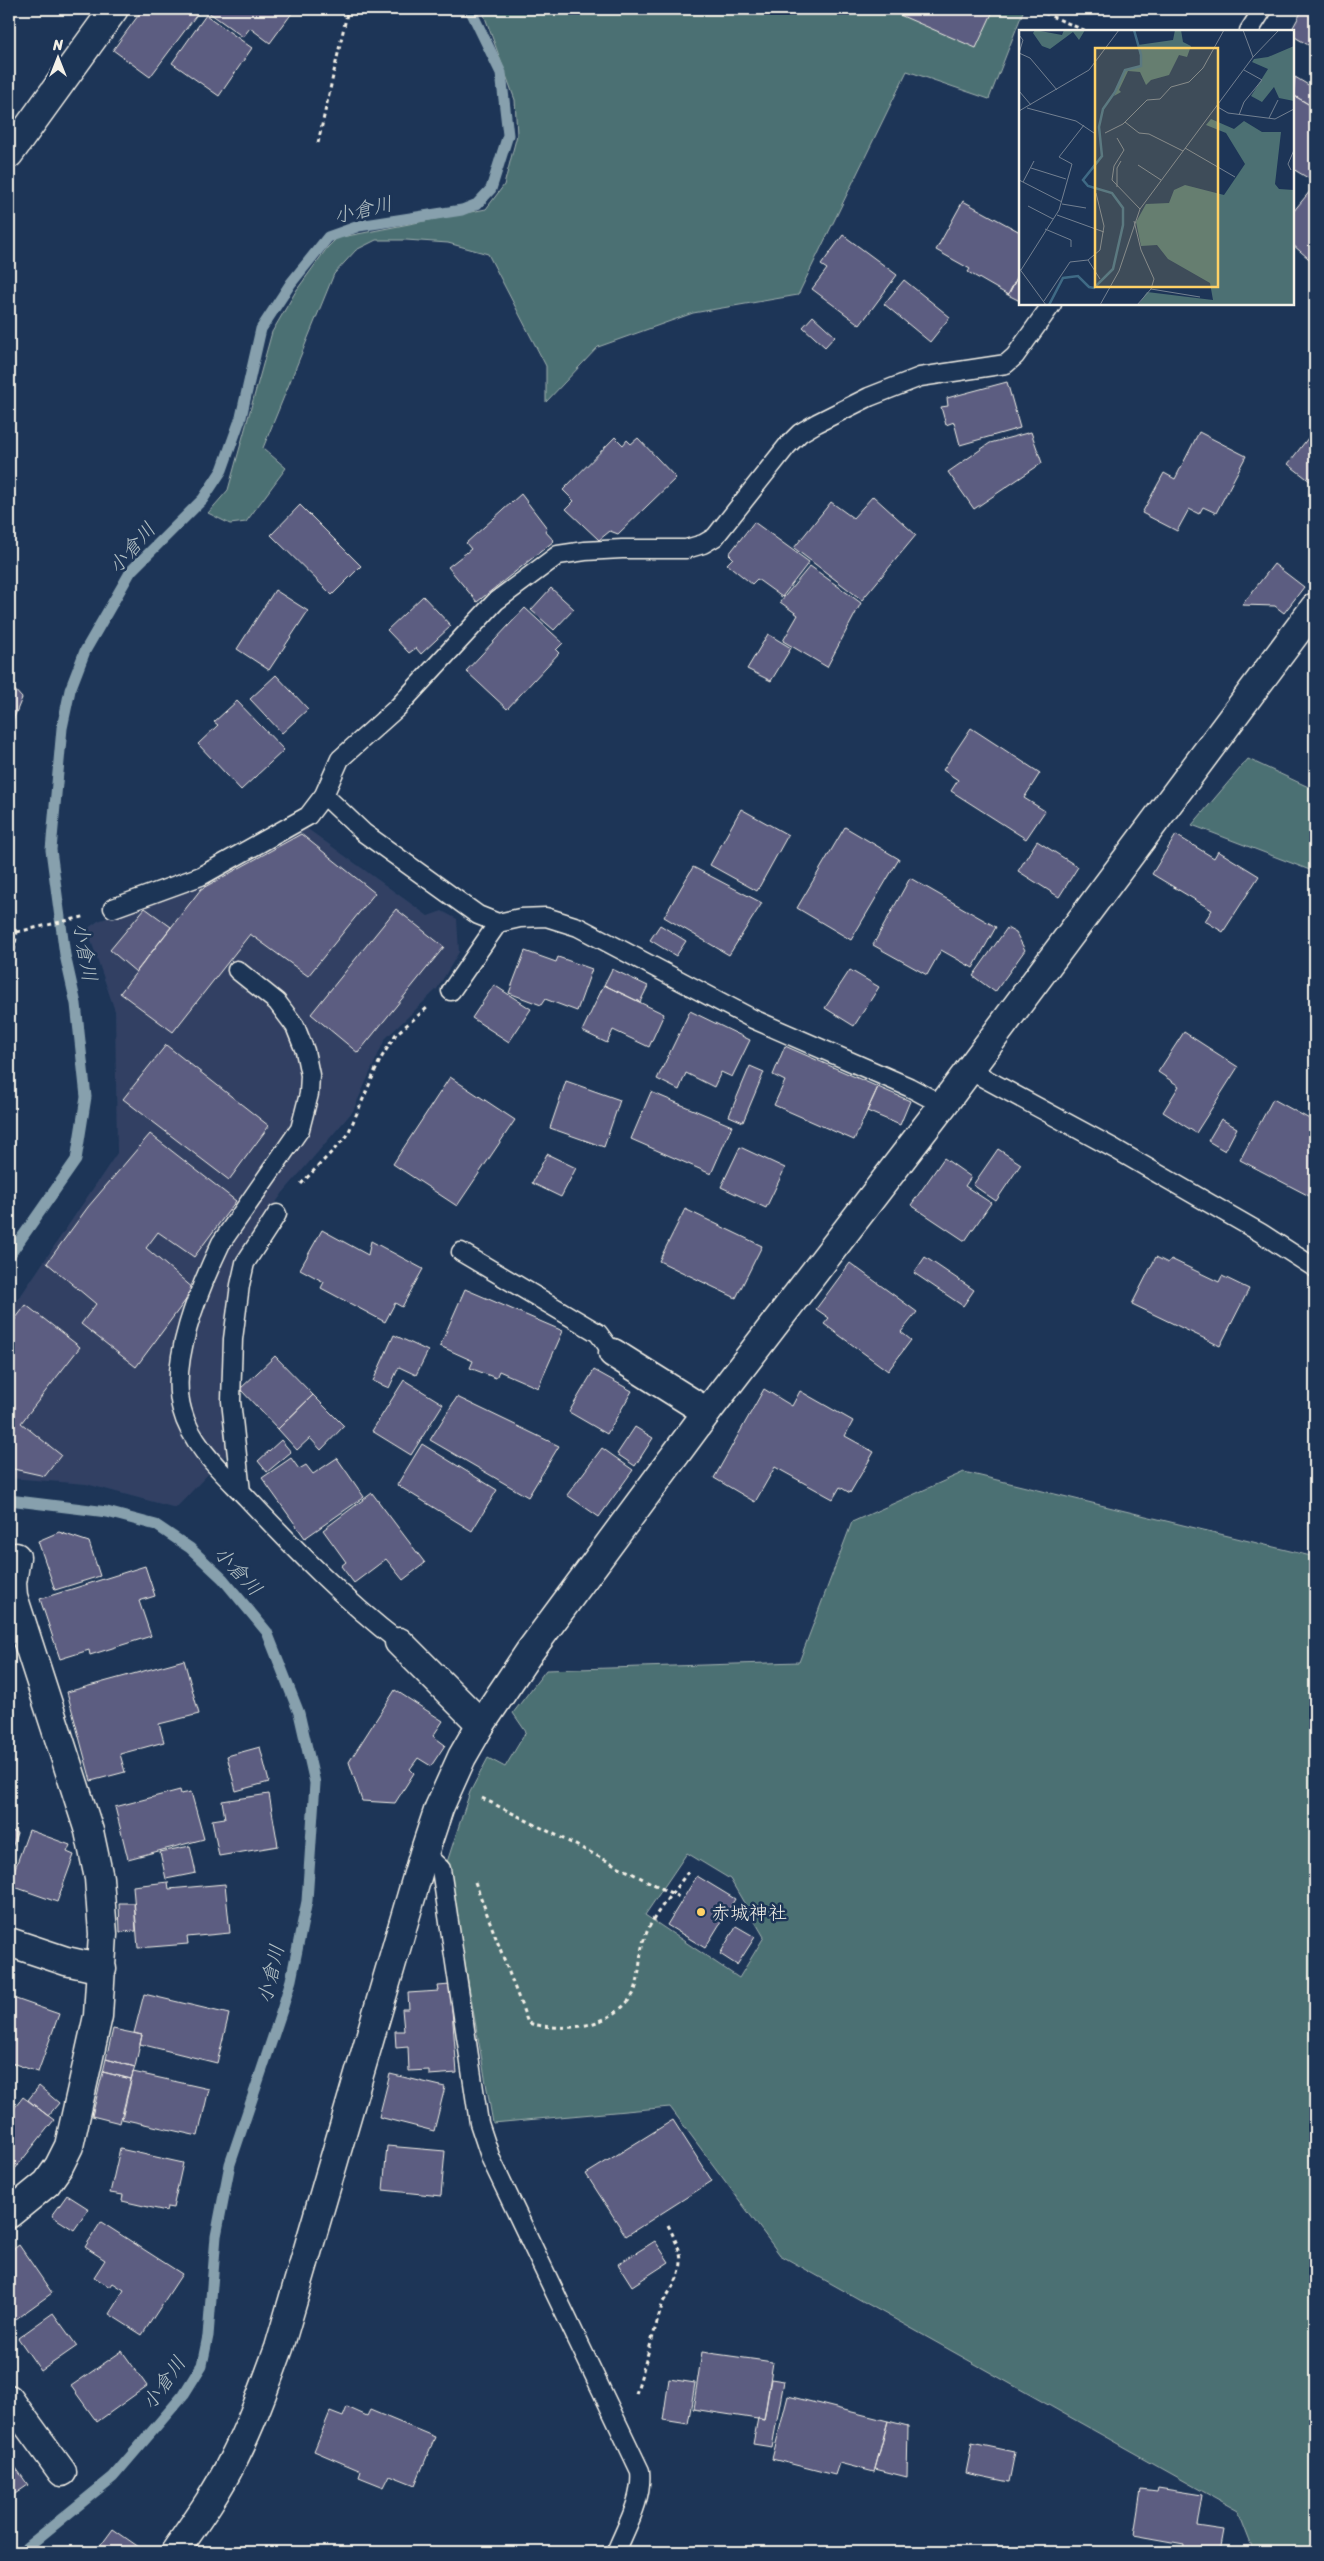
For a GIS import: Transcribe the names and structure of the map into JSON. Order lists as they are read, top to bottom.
{
  "water": ["小倉川"],
  "places": ["赤城神社"],
  "north": "top"
}
